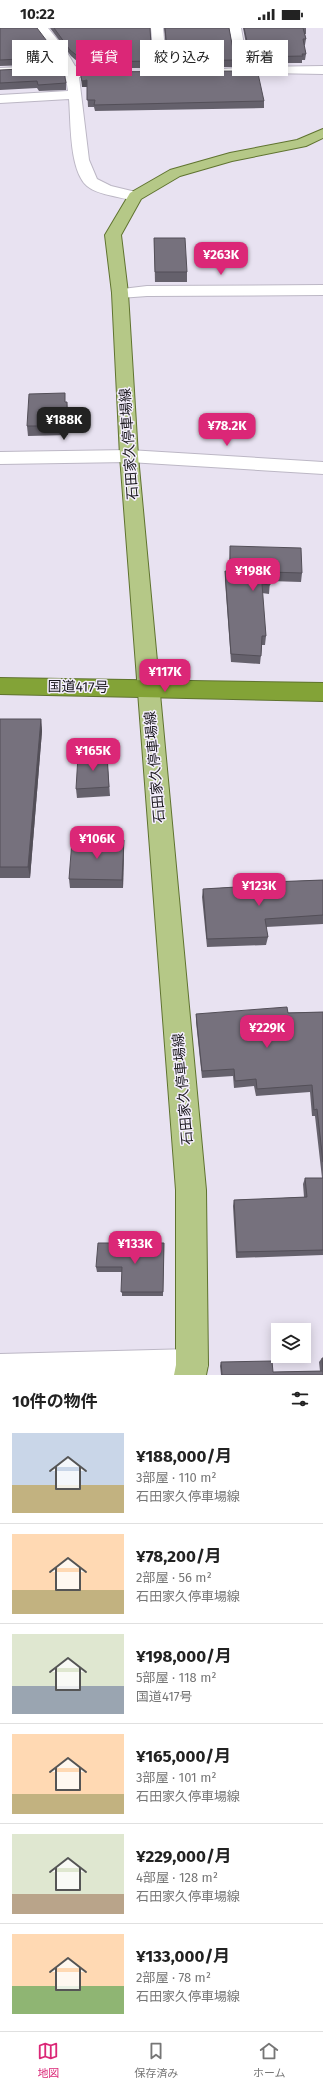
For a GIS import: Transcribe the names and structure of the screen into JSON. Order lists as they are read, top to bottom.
{
  "streets": {
    "highway": ["国道417号"],
    "main road": ["石田家久停車場線"]
  },
  "crossings": [
    ["石田家久停車場線", "国道417号"]
  ],
  "page": {
    "status": "10:22",
    "chip": [
      "購入",
      "賃貸",
      "絞り込み",
      "新着"
    ],
    "price": [
      "¥263K",
      "¥188K",
      "¥78.2K",
      "¥198K",
      "¥117K",
      "¥165K",
      "¥106K",
      "¥123K",
      "¥229K",
      "¥133K"
    ],
    "heading": "10件の物件",
    "list": [
      {
        "name": "¥188,000/月",
        "note": "3部屋 · 110 m² · 石田家久停車場線"
      },
      {
        "name": "¥78,200/月",
        "note": "2部屋 · 56 m² · 石田家久停車場線"
      },
      {
        "name": "¥198,000/月",
        "note": "5部屋 · 118 m² · 国道417号"
      },
      {
        "name": "¥165,000/月",
        "note": "3部屋 · 101 m² · 石田家久停車場線"
      },
      {
        "name": "¥229,000/月",
        "note": "4部屋 · 128 m² · 石田家久停車場線"
      },
      {
        "name": "¥133,000/月",
        "note": "2部屋 · 78 m² · 石田家久停車場線"
      }
    ],
    "tabs": ["地図", "保存済み", "ホーム"]
  }
}
